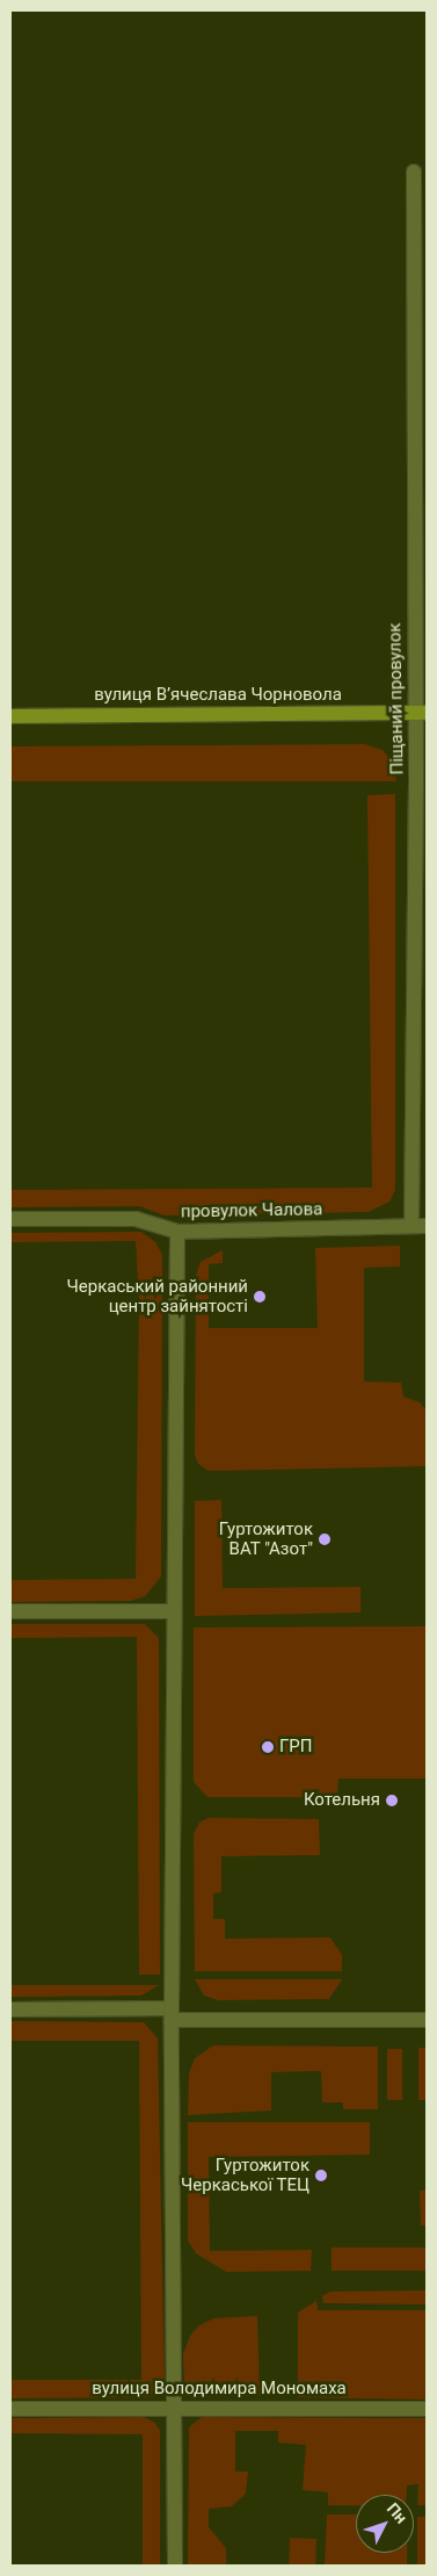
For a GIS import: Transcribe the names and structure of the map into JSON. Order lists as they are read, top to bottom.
{
  "streets": {
    "main road": ["вулиця Вʼячеслава Чорновола"],
    "street": ["Піщаний провулок", "провулок Чалова", "вулиця Володимира Мономаха"]
  },
  "crossings": [
    ["вулиця Вʼячеслава Чорновола", "Піщаний провулок"],
    ["Піщаний провулок", "провулок Чалова"]
  ],
  "places": [
    "Черкаський районний центр зайнятості",
    "Гуртожиток ВАТ \"Азот\"",
    "ГРП",
    "Котельня",
    "Гуртожиток Черкаської ТЕЦ"
  ],
  "north": "top right"
}
